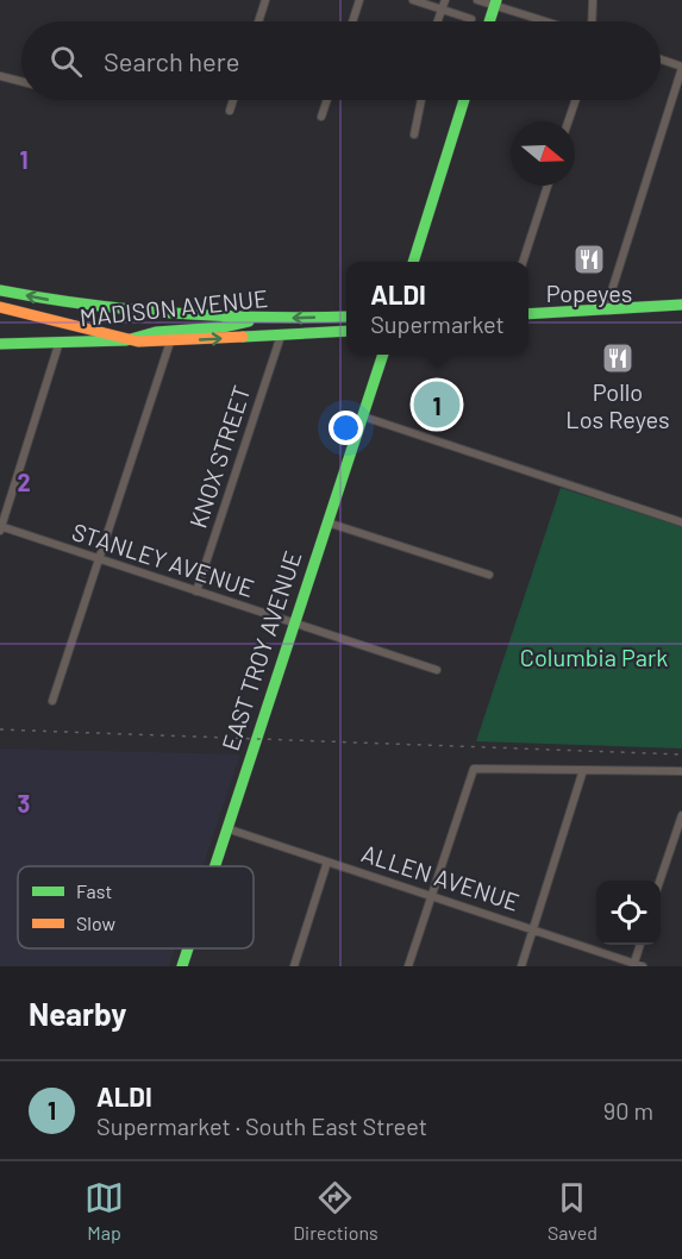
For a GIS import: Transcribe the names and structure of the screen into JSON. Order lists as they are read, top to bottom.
{
  "streets": {
    "main road": ["MADISON AVENUE", "EAST TROY AVENUE"],
    "street": ["KNOX STREET", "STANLEY AVENUE", "ALLEN AVENUE"]
  },
  "crossings": [
    ["MADISON AVENUE", "KNOX STREET"],
    ["KNOX STREET", "STANLEY AVENUE"],
    ["STANLEY AVENUE", "EAST TROY AVENUE"],
    ["EAST TROY AVENUE", "ALLEN AVENUE"]
  ],
  "parks": ["Columbia Park"],
  "places": {
    "restaurant": ["Popeyes", "Pollo Los Reyes"]
  },
  "legend": ["Fast", "Slow"],
  "north": "right",
  "page": {
    "search": "Search here",
    "popup": ["ALDI", "Supermarket"],
    "pins": "1",
    "heading": "Nearby",
    "list": [
      {
        "mark": "1",
        "name": "ALDI",
        "note": "Supermarket · South East Street",
        "value": "90 m"
      }
    ],
    "nav": ["Map", "Directions", "Saved"]
  },
  "grid": {
    "rows": ["1", "2", "3"]
  }
}
